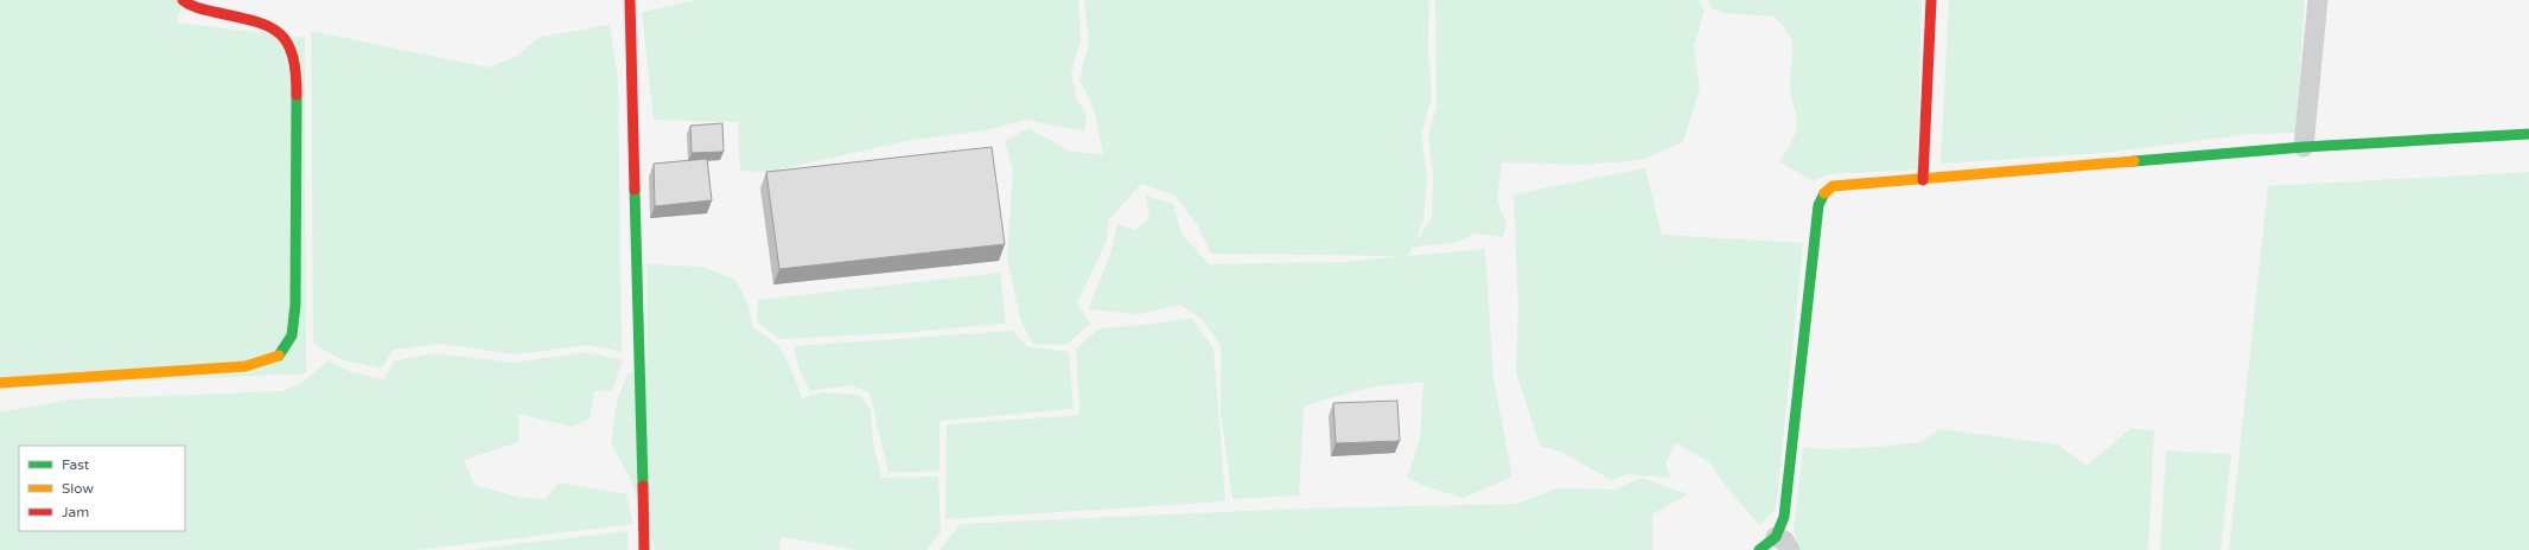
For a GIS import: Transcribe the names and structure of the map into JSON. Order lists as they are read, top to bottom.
{
  "legend": ["Fast", "Slow", "Jam"]
}
